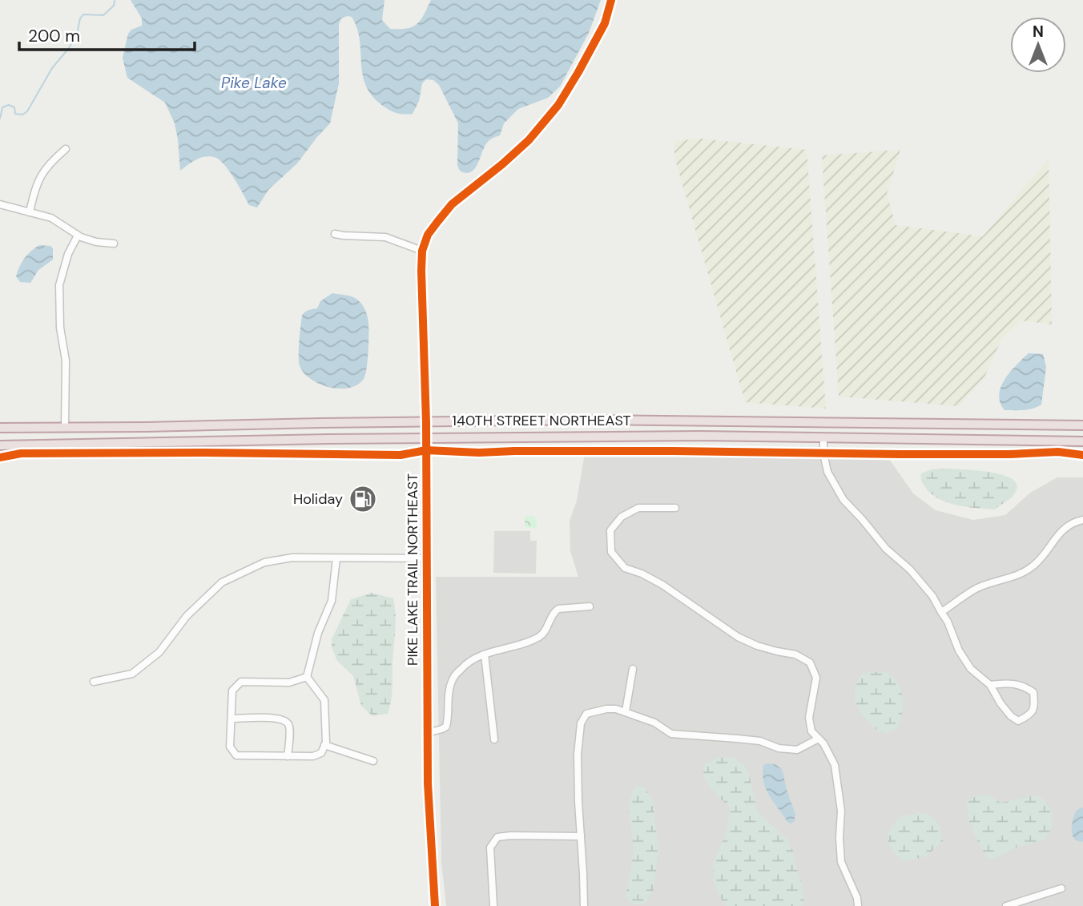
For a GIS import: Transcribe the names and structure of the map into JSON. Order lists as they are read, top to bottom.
{
  "streets": {
    "highway": ["140TH STREET NORTHEAST"],
    "street": ["PIKE LAKE TRAIL NORTHEAST"]
  },
  "crossings": [
    ["140TH STREET NORTHEAST", "PIKE LAKE TRAIL NORTHEAST"]
  ],
  "water": ["Pike Lake"],
  "places": {
    "fuel station": ["Holiday"]
  },
  "scale_bar": "200 m",
  "north": "top"
}
